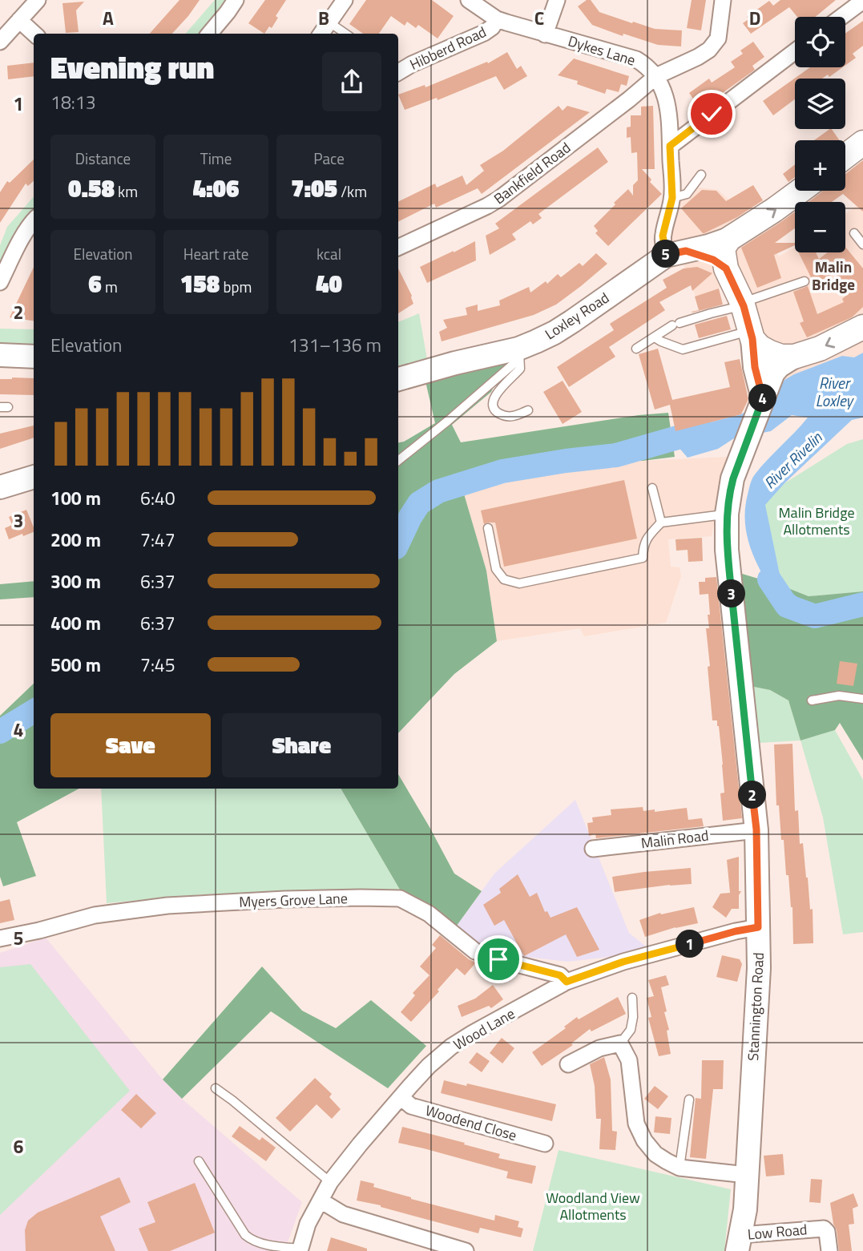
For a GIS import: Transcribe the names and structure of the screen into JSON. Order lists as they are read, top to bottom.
{
  "streets": {
    "main road": ["Loxley Road", "Stannington Road"],
    "street": [
      "Hibberd Road",
      "Dykes Lane",
      "Bankfield Road",
      "Malin Road",
      "Myers Grove Lane",
      "Wood Lane",
      "Woodend Close",
      "Low Road"
    ]
  },
  "crossings": [
    ["Hibberd Road", "Dykes Lane"],
    ["Dykes Lane", "Bankfield Road"],
    ["Dykes Lane", "Loxley Road"],
    ["Malin Road", "Stannington Road"],
    ["Myers Grove Lane", "Wood Lane"],
    ["Stannington Road", "Wood Lane"],
    ["Stannington Road", "Low Road"],
    ["Wood Lane", "Woodend Close"]
  ],
  "districts": ["Malin Bridge"],
  "water": ["River Loxley", "River Rivelin"],
  "parks": ["Malin Bridge Allotments", "Woodland View Allotments"],
  "page": {
    "map_buttons": ["+", "−"],
    "heading": ["Evening run", "18:13"],
    "stats": [
      ["Distance", "0.58 km"],
      ["Time", "4:06"],
      ["Pace", "7:05 /km"],
      ["Elevation", "6 m"],
      ["Heart rate", "158 bpm"],
      ["kcal", "40"]
    ],
    "pins": [
      "5",
      "4",
      "3",
      "2",
      "1"
    ],
    "chart": ["Elevation", "131–136 m"],
    "list": [
      {
        "name": "100 m",
        "note": "6:40"
      },
      {
        "name": "200 m",
        "note": "7:47"
      },
      {
        "name": "300 m",
        "note": "6:37"
      },
      {
        "name": "400 m",
        "note": "6:37"
      },
      {
        "name": "500 m",
        "note": "7:45"
      }
    ],
    "buttons": ["Save", "Share"]
  },
  "grid": {
    "columns": [
      "A",
      "B",
      "C",
      "D"
    ],
    "rows": [
      "1",
      "2",
      "3",
      "4",
      "5",
      "6"
    ]
  }
}
